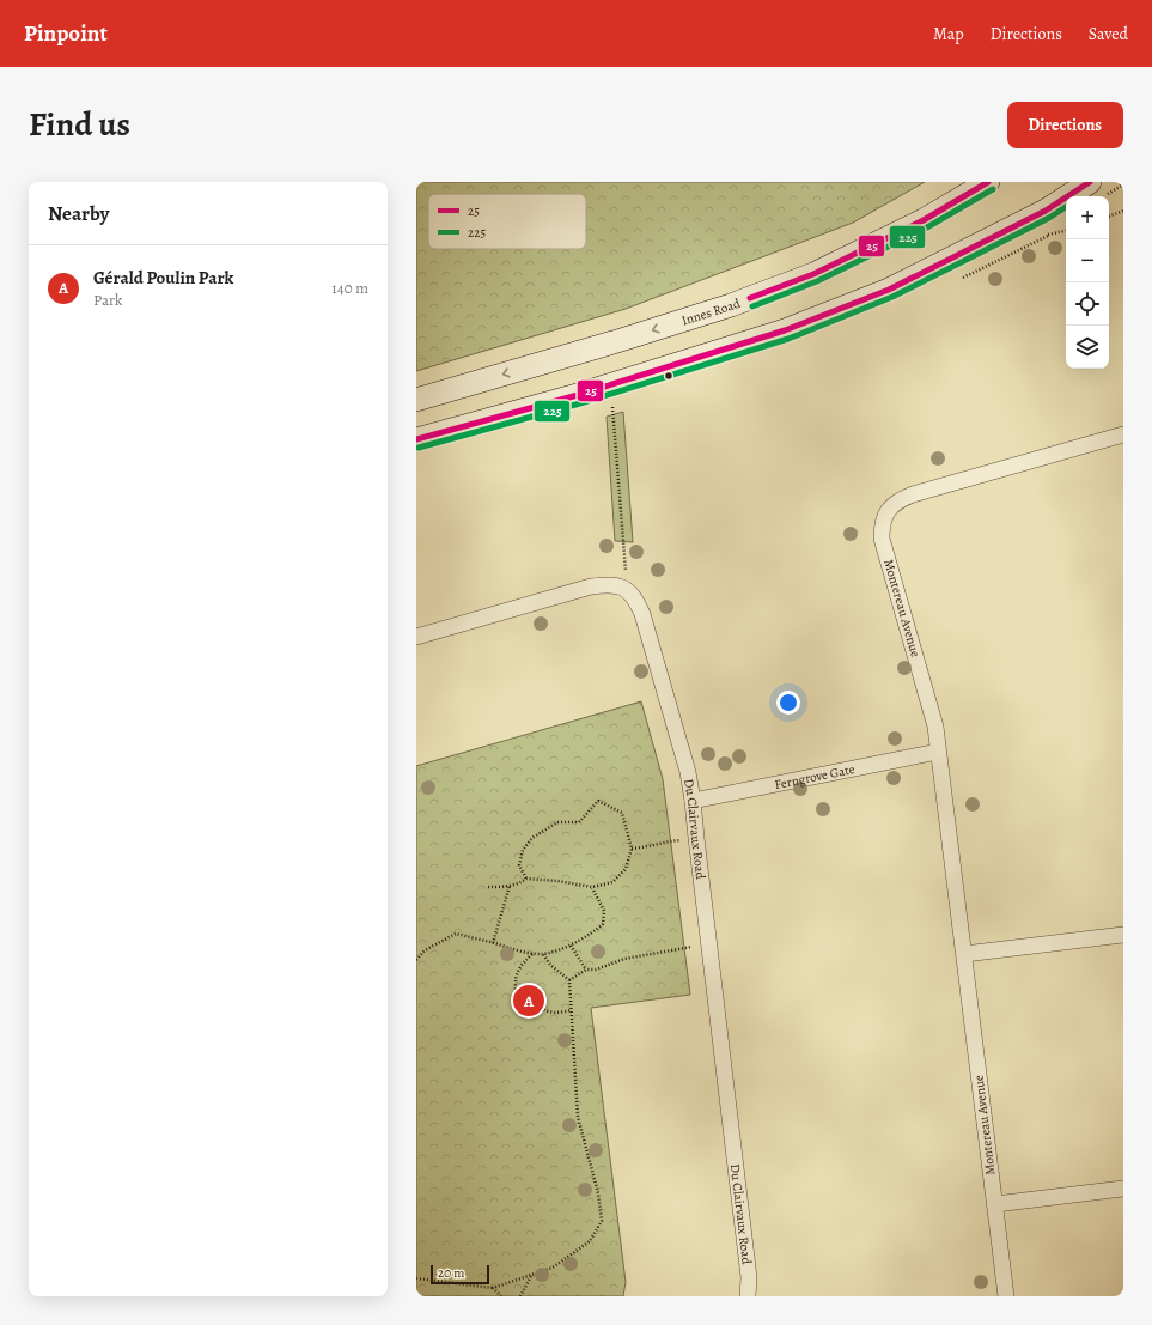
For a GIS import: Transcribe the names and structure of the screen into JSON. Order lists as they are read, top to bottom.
{
  "streets": {
    "main road": ["Innes Road"],
    "street": ["Montereau Avenue", "Ferngrove Gate", "Du Clairvaux Road"]
  },
  "crossings": [
    ["Montereau Avenue", "Ferngrove Gate"],
    ["Ferngrove Gate", "Du Clairvaux Road"]
  ],
  "lines": ["transit line 25", "transit line 225"],
  "legend": ["25", "225"],
  "scale_bar": "20 m",
  "page": {
    "header": "Pinpoint",
    "nav": ["Map", "Directions", "Saved"],
    "title": "Find us",
    "buttons": "Directions",
    "heading": "Nearby",
    "map_buttons": ["+", "−"],
    "list": [
      {
        "mark": "A",
        "name": "Gérald Poulin Park",
        "note": "Park",
        "value": "140 m"
      }
    ],
    "pins": "A",
    "scale": "20 m"
  }
}
